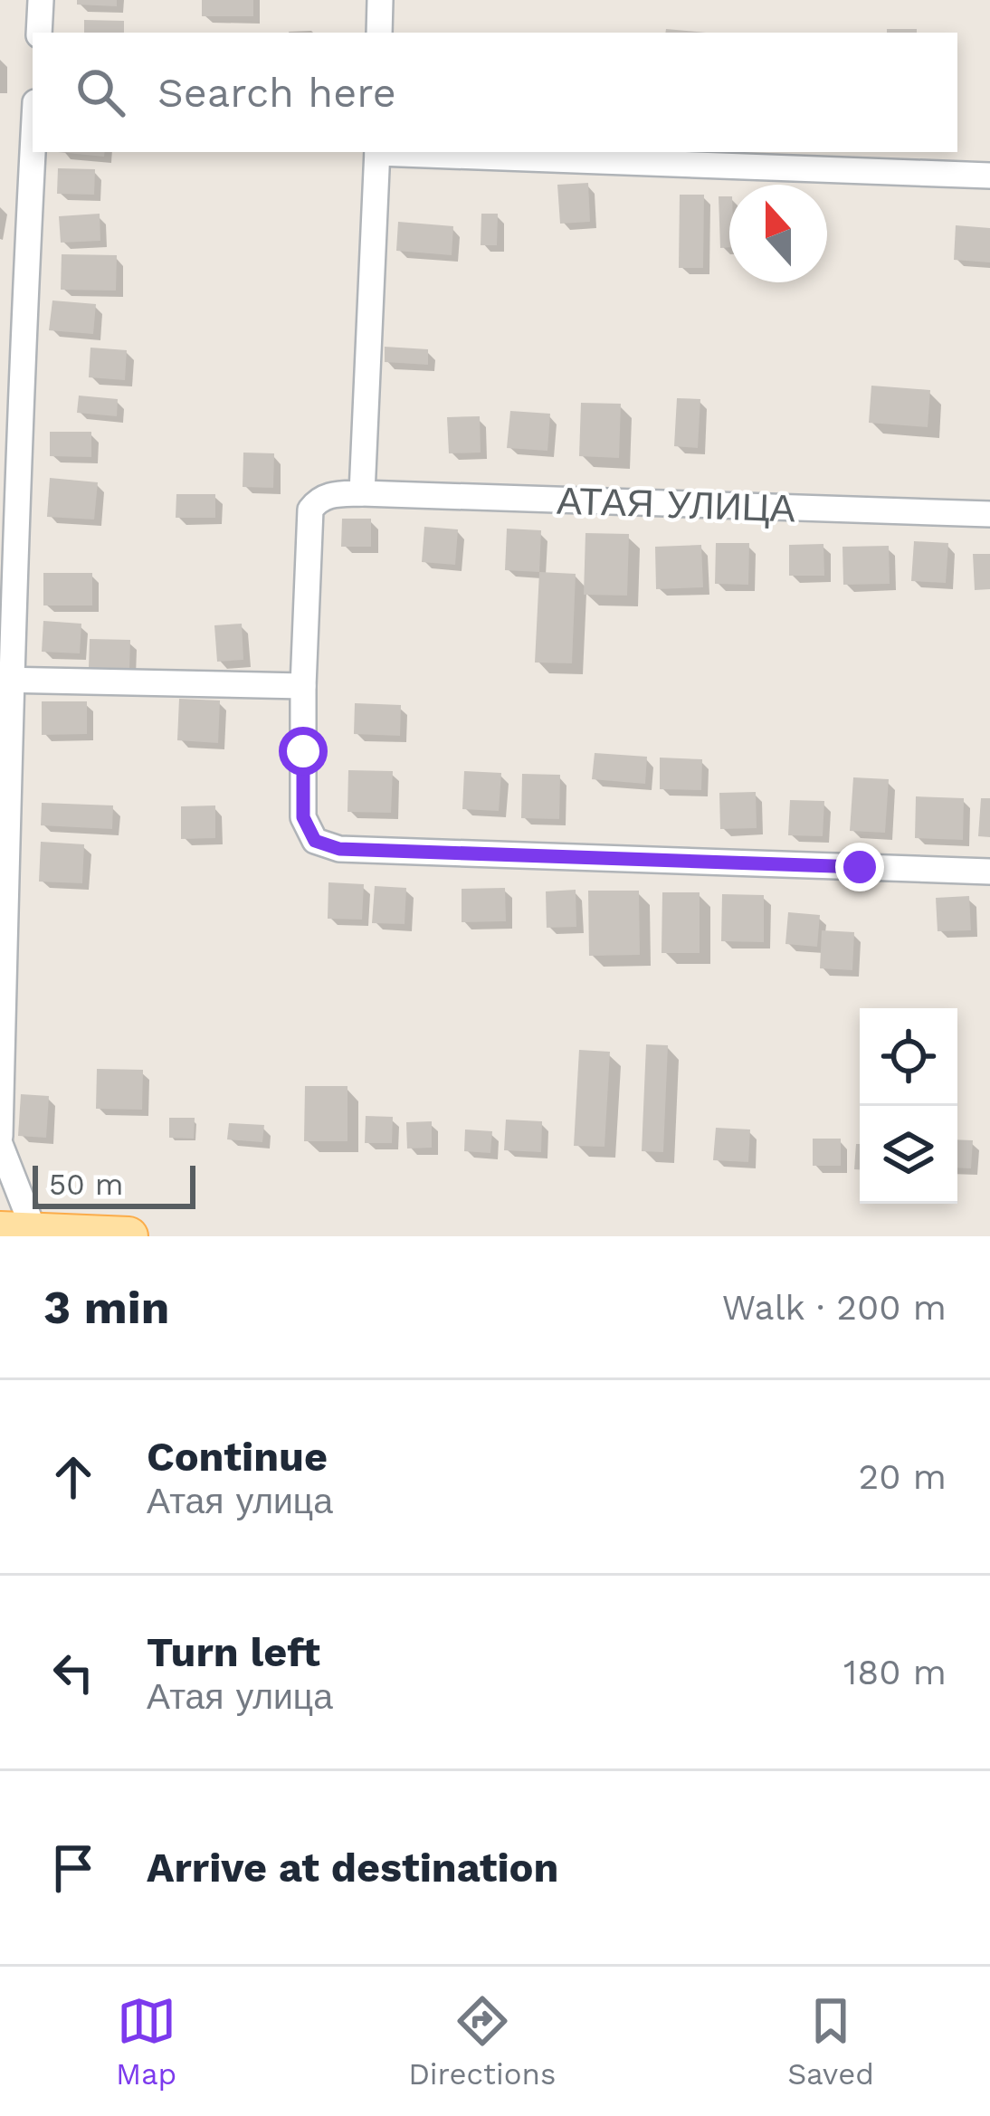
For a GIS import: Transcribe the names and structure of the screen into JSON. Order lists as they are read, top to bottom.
{
  "streets": {
    "street": ["АТАЯ УЛИЦА"]
  },
  "scale_bar": "50 m",
  "north": "top",
  "page": {
    "search": "Search here",
    "scale": "50 m",
    "heading": ["3 min", "Walk · 200 m"],
    "list": [
      ["Continue", "Атая улица", "20 m"],
      ["Turn left", "Атая улица", "180 m"],
      "Arrive at destination"
    ],
    "nav": ["Map", "Directions", "Saved"]
  }
}
